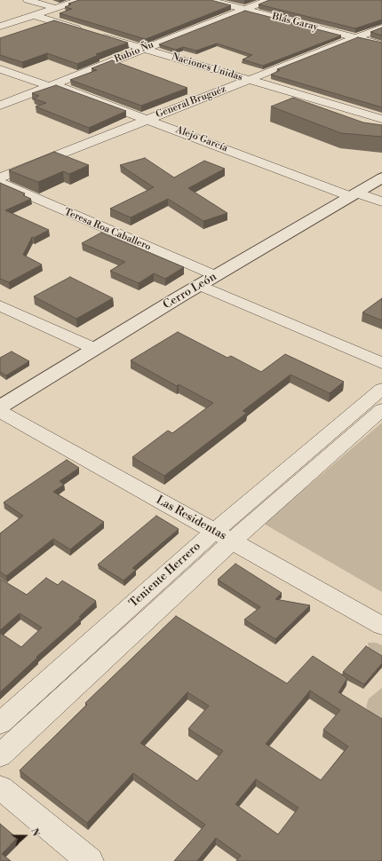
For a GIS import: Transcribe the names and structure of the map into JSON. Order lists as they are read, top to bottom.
{
  "streets": {
    "street": [
      "Blás Garay",
      "Rubio Ñu",
      "Naciones Unidas",
      "General Bruguéz",
      "Alejo García",
      "Teresa Roa Caballero",
      "Cerro León",
      "Las Residentas",
      "Teniente Herrero"
    ]
  },
  "crossings": [
    ["Blás Garay", "Rubio Ñu"],
    ["Blás Garay", "General Bruguéz"],
    ["Rubio Ñu", "Naciones Unidas"],
    ["Rubio Ñu", "Alejo García"],
    ["Naciones Unidas", "General Bruguéz"],
    ["General Bruguéz", "Alejo García"],
    ["Alejo García", "Cerro León"],
    ["Teresa Roa Caballero", "Cerro León"],
    ["Las Residentas", "Teniente Herrero"]
  ],
  "north": "right"
}
